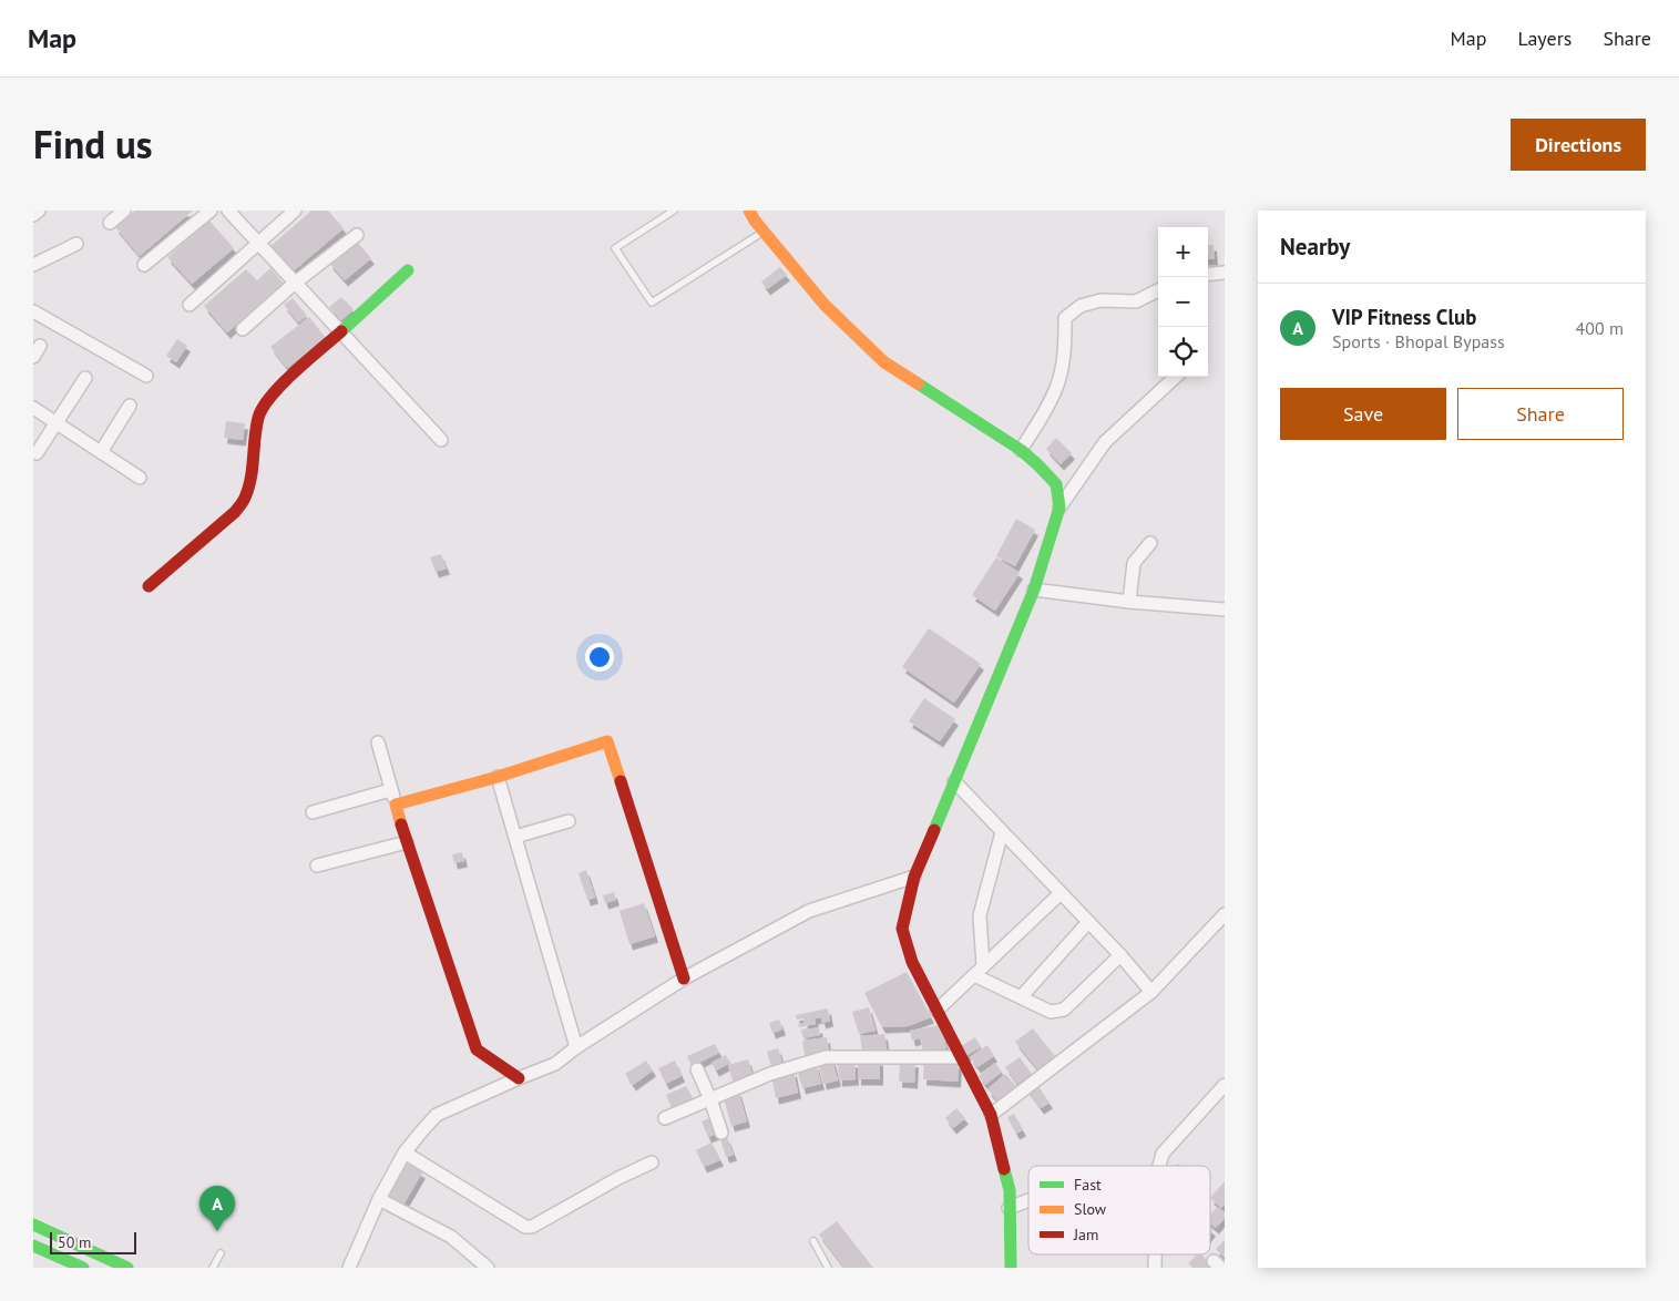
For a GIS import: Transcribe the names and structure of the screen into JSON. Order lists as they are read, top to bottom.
{
  "legend": ["Fast", "Slow", "Jam"],
  "scale_bar": "50 m",
  "page": {
    "header": "Map",
    "nav": ["Map", "Layers", "Share"],
    "title": "Find us",
    "buttons": [
      "Directions",
      ["Save", "Share"]
    ],
    "heading": "Nearby",
    "map_buttons": ["+", "−"],
    "list": [
      {
        "mark": "A",
        "name": "VIP Fitness Club",
        "note": "Sports · Bhopal Bypass",
        "value": "400 m"
      }
    ],
    "pins": "A",
    "scale": "50 m"
  }
}
